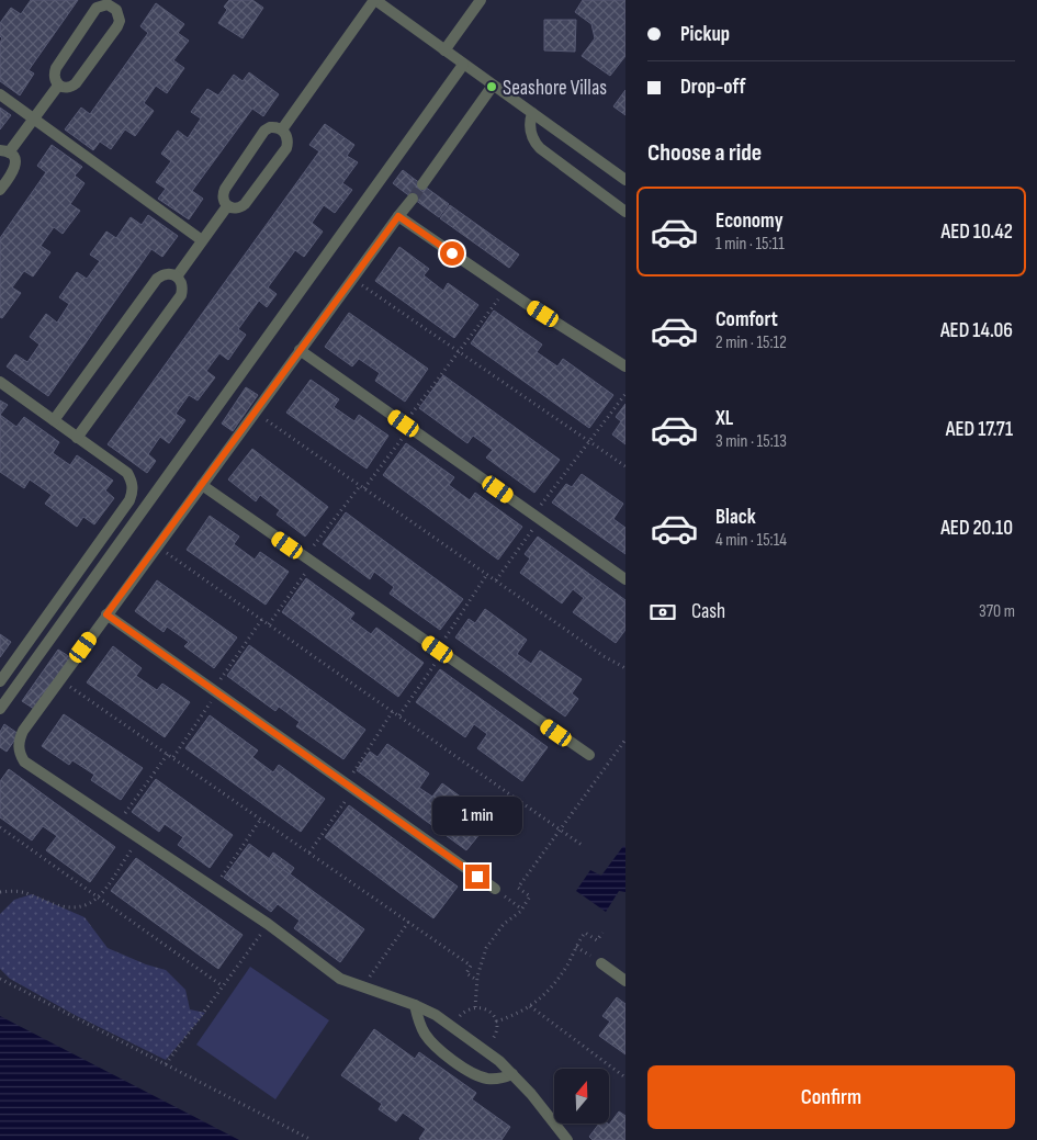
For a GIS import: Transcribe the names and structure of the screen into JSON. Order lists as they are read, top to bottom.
{
  "places": ["Seashore Villas"],
  "north": "top",
  "page": {
    "banner": ["Pickup", "Drop-off"],
    "heading": "Choose a ride",
    "list": [
      {
        "name": "Economy",
        "note": "1 min · 15:11",
        "value": "AED 10.42"
      },
      {
        "name": "Comfort",
        "note": "2 min · 15:12",
        "value": "AED 14.06"
      },
      {
        "name": "XL",
        "note": "3 min · 15:13",
        "value": "AED 17.71"
      },
      {
        "name": "Black",
        "note": "4 min · 15:14",
        "value": "AED 20.10"
      }
    ],
    "pay": ["Cash", "370 m"],
    "bubble": "1 min",
    "buttons": "Confirm"
  }
}
